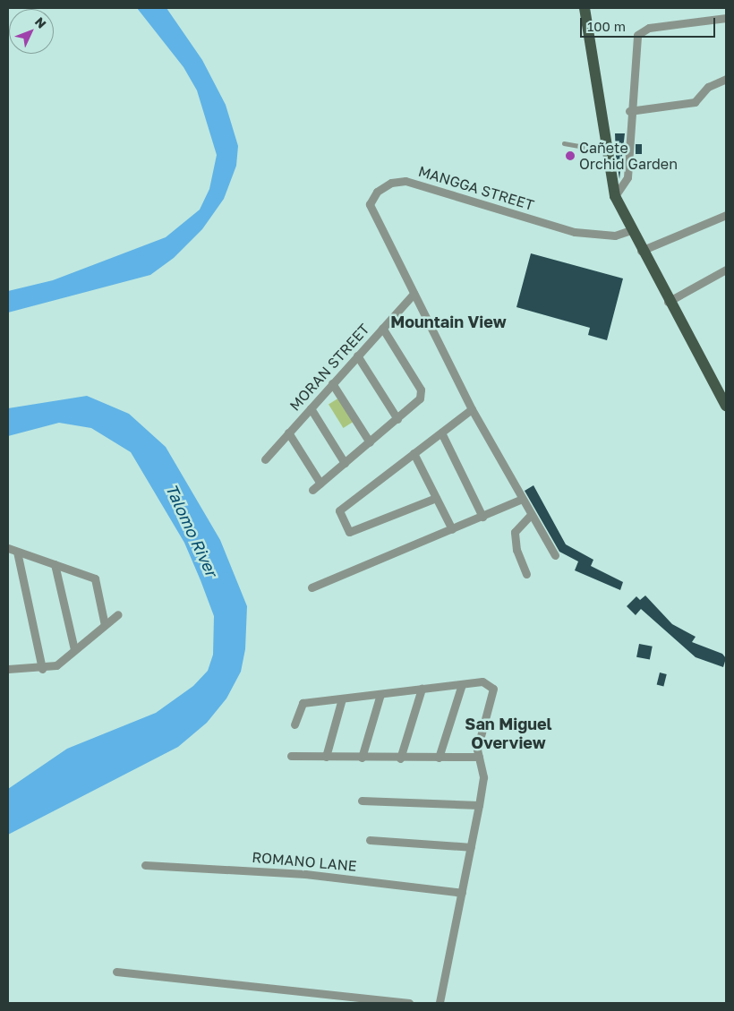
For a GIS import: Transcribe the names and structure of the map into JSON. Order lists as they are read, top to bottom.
{
  "streets": {
    "street": ["MANGGA STREET", "MORAN STREET", "ROMANO LANE"]
  },
  "crossings": [
    ["MANGGA STREET", "MORAN STREET"]
  ],
  "districts": ["Mountain View", "San Miguel Overview"],
  "water": ["Talomo River"],
  "places": ["Cañete Orchid Garden"],
  "scale_bar": "100 m",
  "north": "top right"
}
